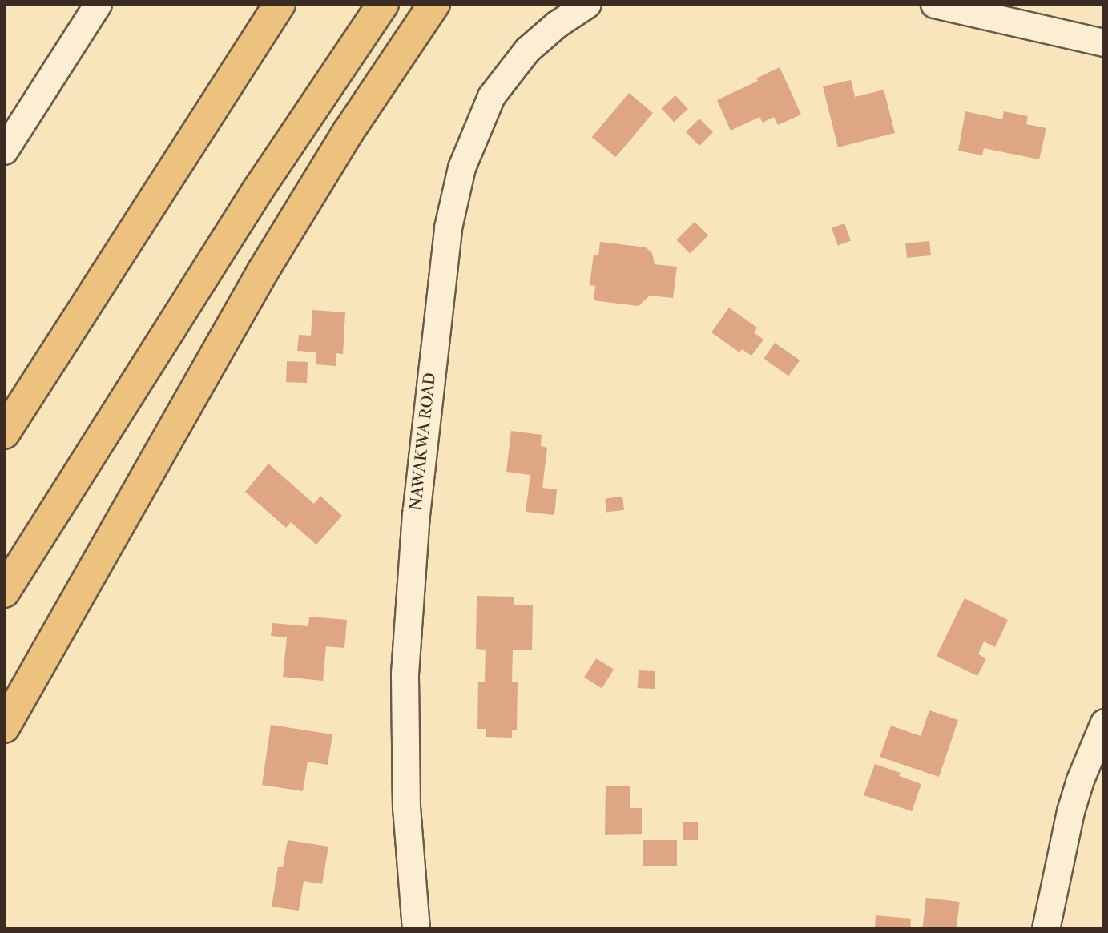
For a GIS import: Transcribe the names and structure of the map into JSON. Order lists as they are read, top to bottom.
{
  "streets": {
    "street": ["NAWAKWA ROAD"]
  }
}
